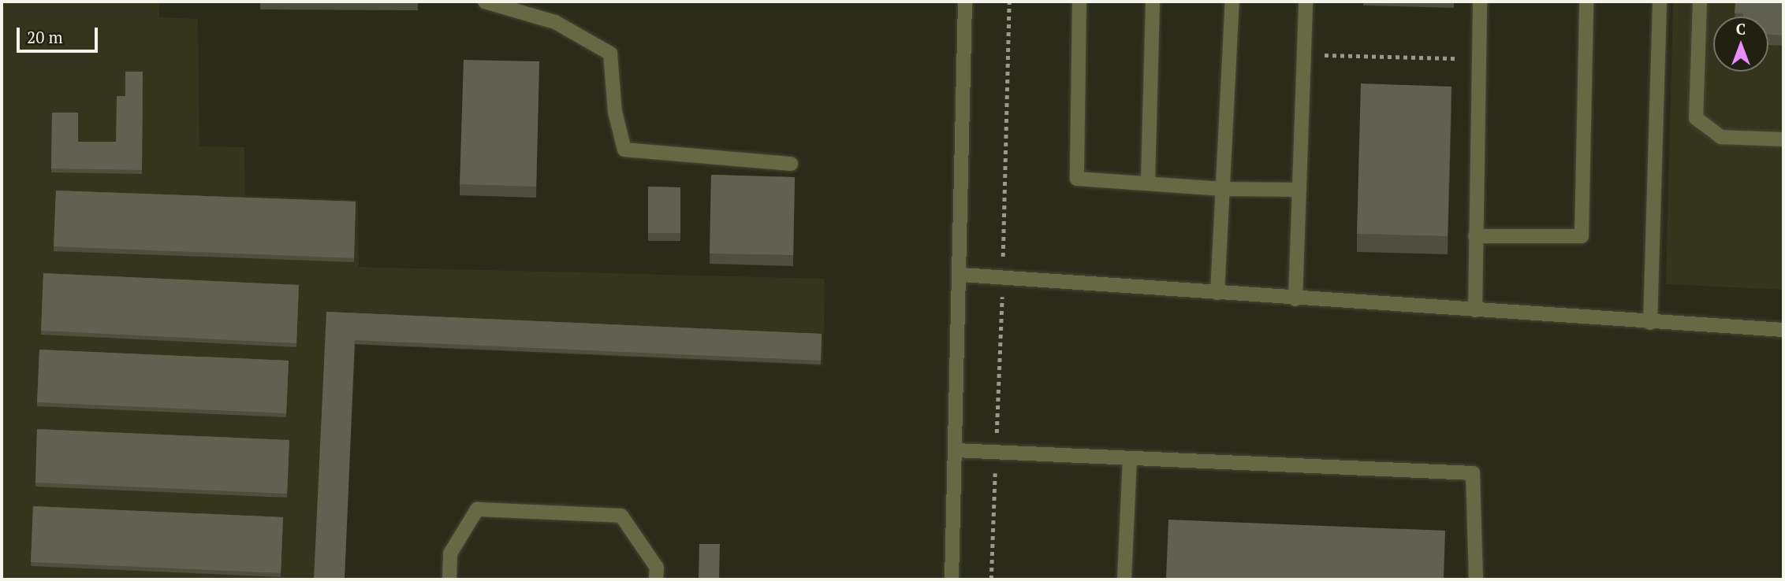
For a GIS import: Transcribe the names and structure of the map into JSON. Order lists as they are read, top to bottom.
{
  "scale_bar": "20 m",
  "north": "top"
}
